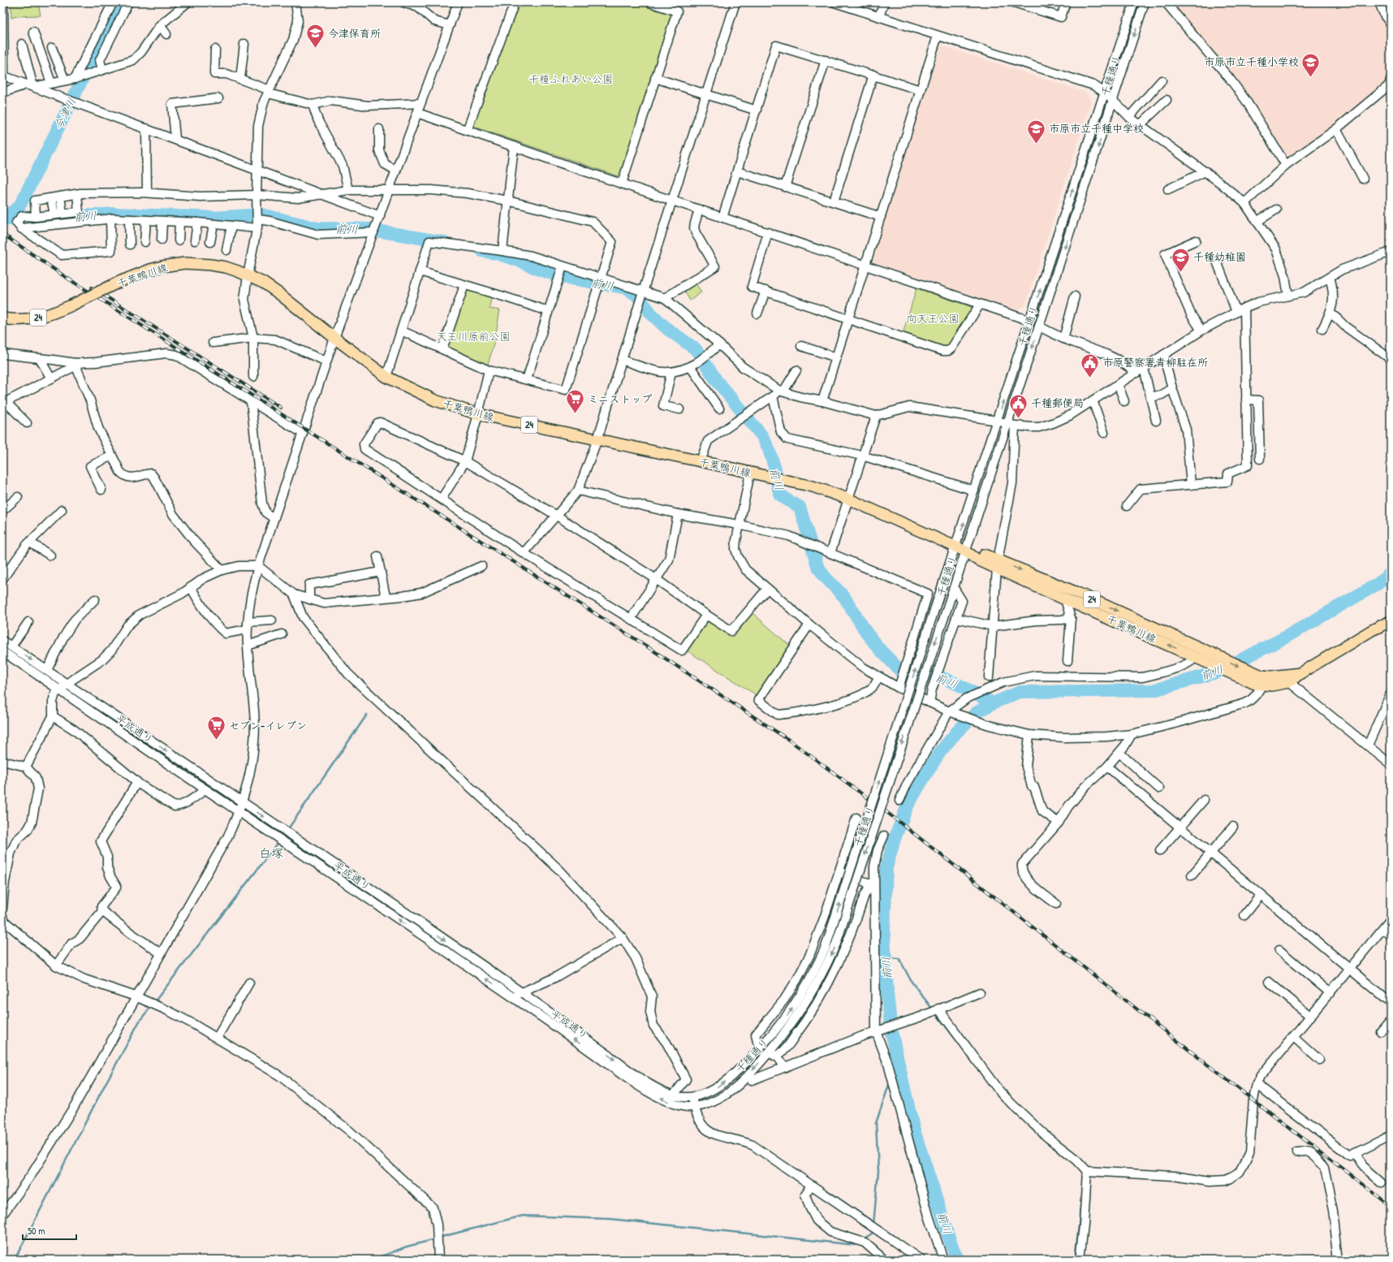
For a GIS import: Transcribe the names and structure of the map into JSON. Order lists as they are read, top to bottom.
{
  "streets": {
    "main road": ["千葉鴨川線", "24"],
    "street": ["千種通り", "平成通り"]
  },
  "crossings": [
    ["千種通り", "千葉鴨川線"],
    ["千種通り", "平成通り"]
  ],
  "districts": ["白塚"],
  "water": ["今津川", "前川"],
  "parks": ["千種ふれあい公園", "向天王公園", "天王川原前公園"],
  "places": {
    "school or university": [
      "今津保育所",
      "市原市立千種小学校",
      "市原市立千種中学校",
      "千種幼稚園"
    ],
    "public building": ["市原警察署青柳駐在所", "千種郵便局"],
    "supermarket": ["ミニストップ", "セブン-イレブン"]
  },
  "scale_bar": "50 m"
}
